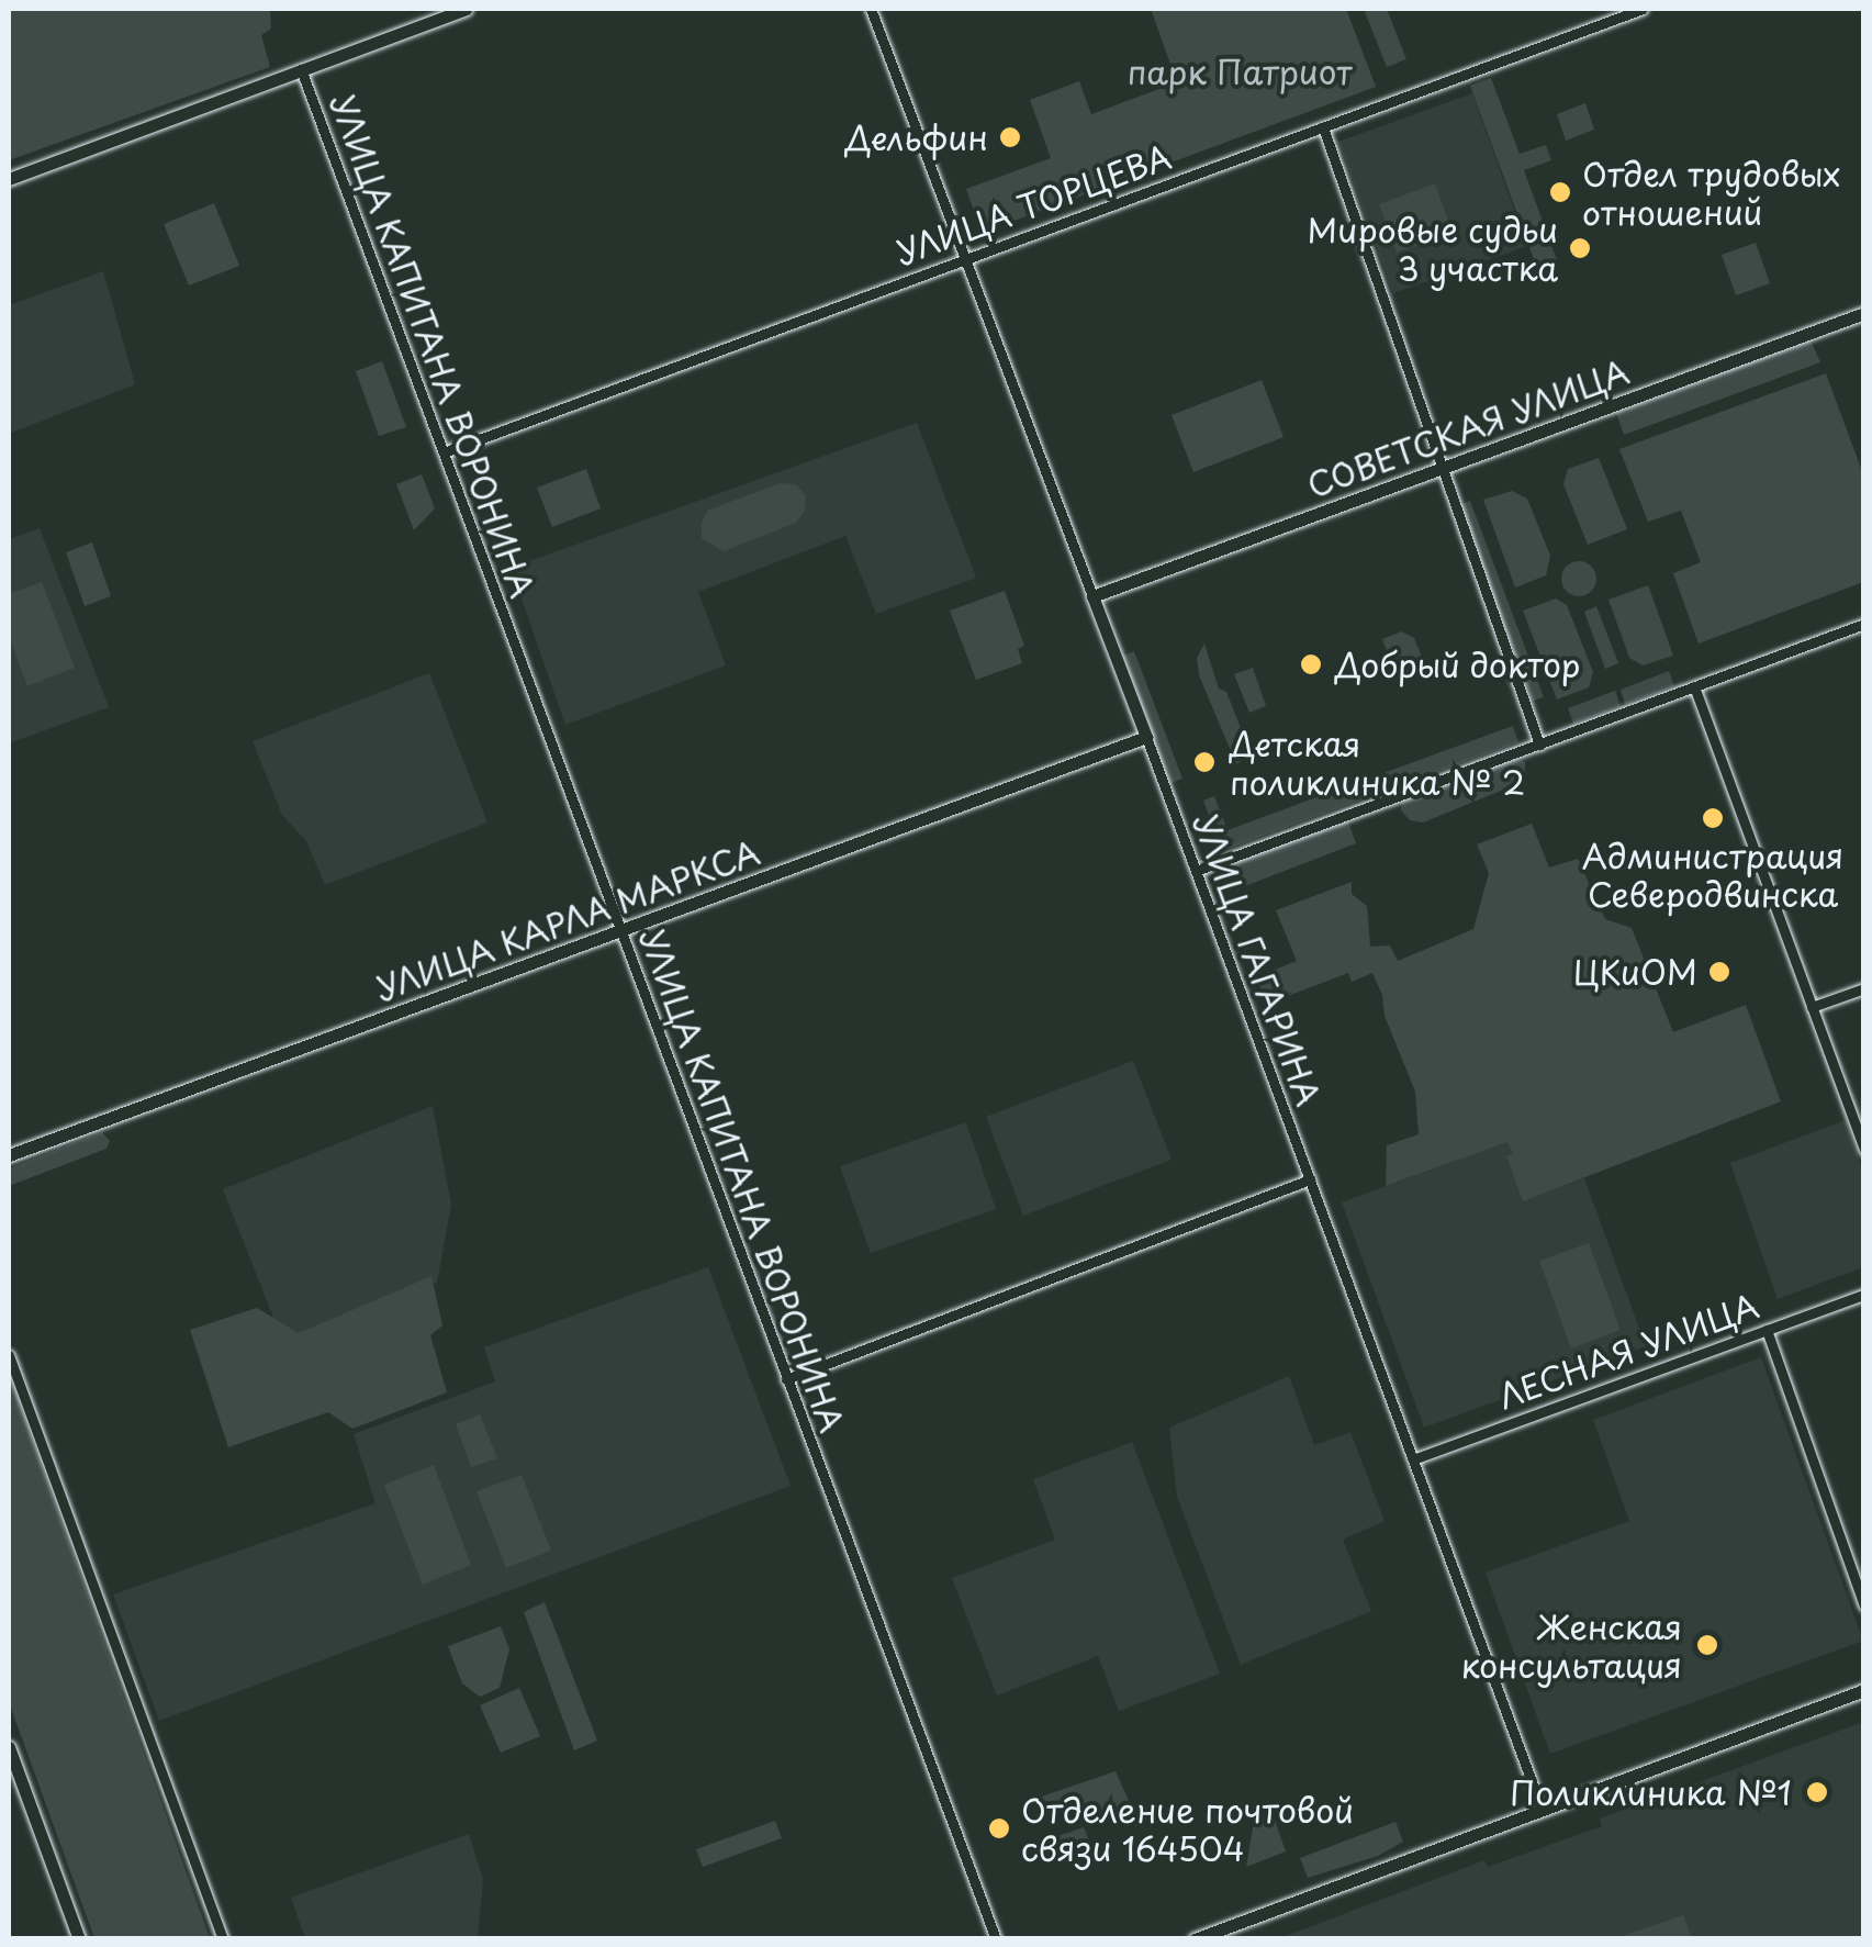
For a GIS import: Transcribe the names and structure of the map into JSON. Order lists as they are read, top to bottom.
{
  "streets": {
    "street": [
      "УЛИЦА ТОРЦЕВА",
      "УЛИЦА КАПИТАНА ВОРОНИНА",
      "СОВЕТСКАЯ УЛИЦА",
      "УЛИЦА КАРЛА МАРКСА",
      "УЛИЦА ГАГАРИНА",
      "ЛЕСНАЯ УЛИЦА"
    ]
  },
  "crossings": [
    ["УЛИЦА ТОРЦЕВА", "УЛИЦА КАПИТАНА ВОРОНИНА"],
    ["УЛИЦА ТОРЦЕВА", "УЛИЦА ГАГАРИНА"],
    ["УЛИЦА КАПИТАНА ВОРОНИНА", "УЛИЦА КАРЛА МАРКСА"],
    ["СОВЕТСКАЯ УЛИЦА", "УЛИЦА ГАГАРИНА"],
    ["УЛИЦА КАРЛА МАРКСА", "УЛИЦА ГАГАРИНА"],
    ["УЛИЦА ГАГАРИНА", "ЛЕСНАЯ УЛИЦА"]
  ],
  "parks": ["парк Патриот"],
  "places": [
    "Дельфин",
    "Отдел трудовых отношений",
    "Мировые судьи 3 участка",
    "Добрый доктор",
    "Детская поликлиника № 2",
    "Администрация Северодвинска",
    "ЦКиОМ",
    "Женская консультация",
    "Поликлиника №1",
    "Отделение почтовой связи 164504"
  ]
}
